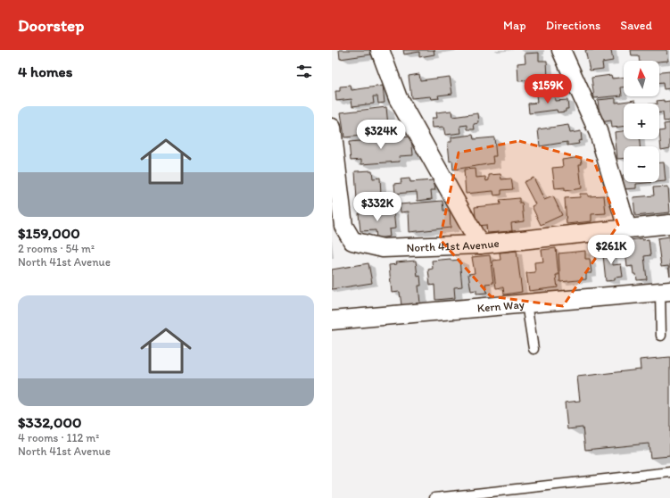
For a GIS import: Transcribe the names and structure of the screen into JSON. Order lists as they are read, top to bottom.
{
  "streets": {
    "street": ["North 41st Avenue", "Kern Way"]
  },
  "north": "top",
  "page": {
    "header": "Doorstep",
    "nav": ["Map", "Directions", "Saved"],
    "heading": "4 homes",
    "map_buttons": ["+", "−"],
    "price": [
      "$159K",
      "$324K",
      "$332K",
      "$261K"
    ],
    "list": [
      {
        "name": "$159,000",
        "note": "2 rooms · 54 m² · North 41st Avenue"
      },
      {
        "name": "$332,000",
        "note": "4 rooms · 112 m² · North 41st Avenue"
      }
    ]
  }
}
